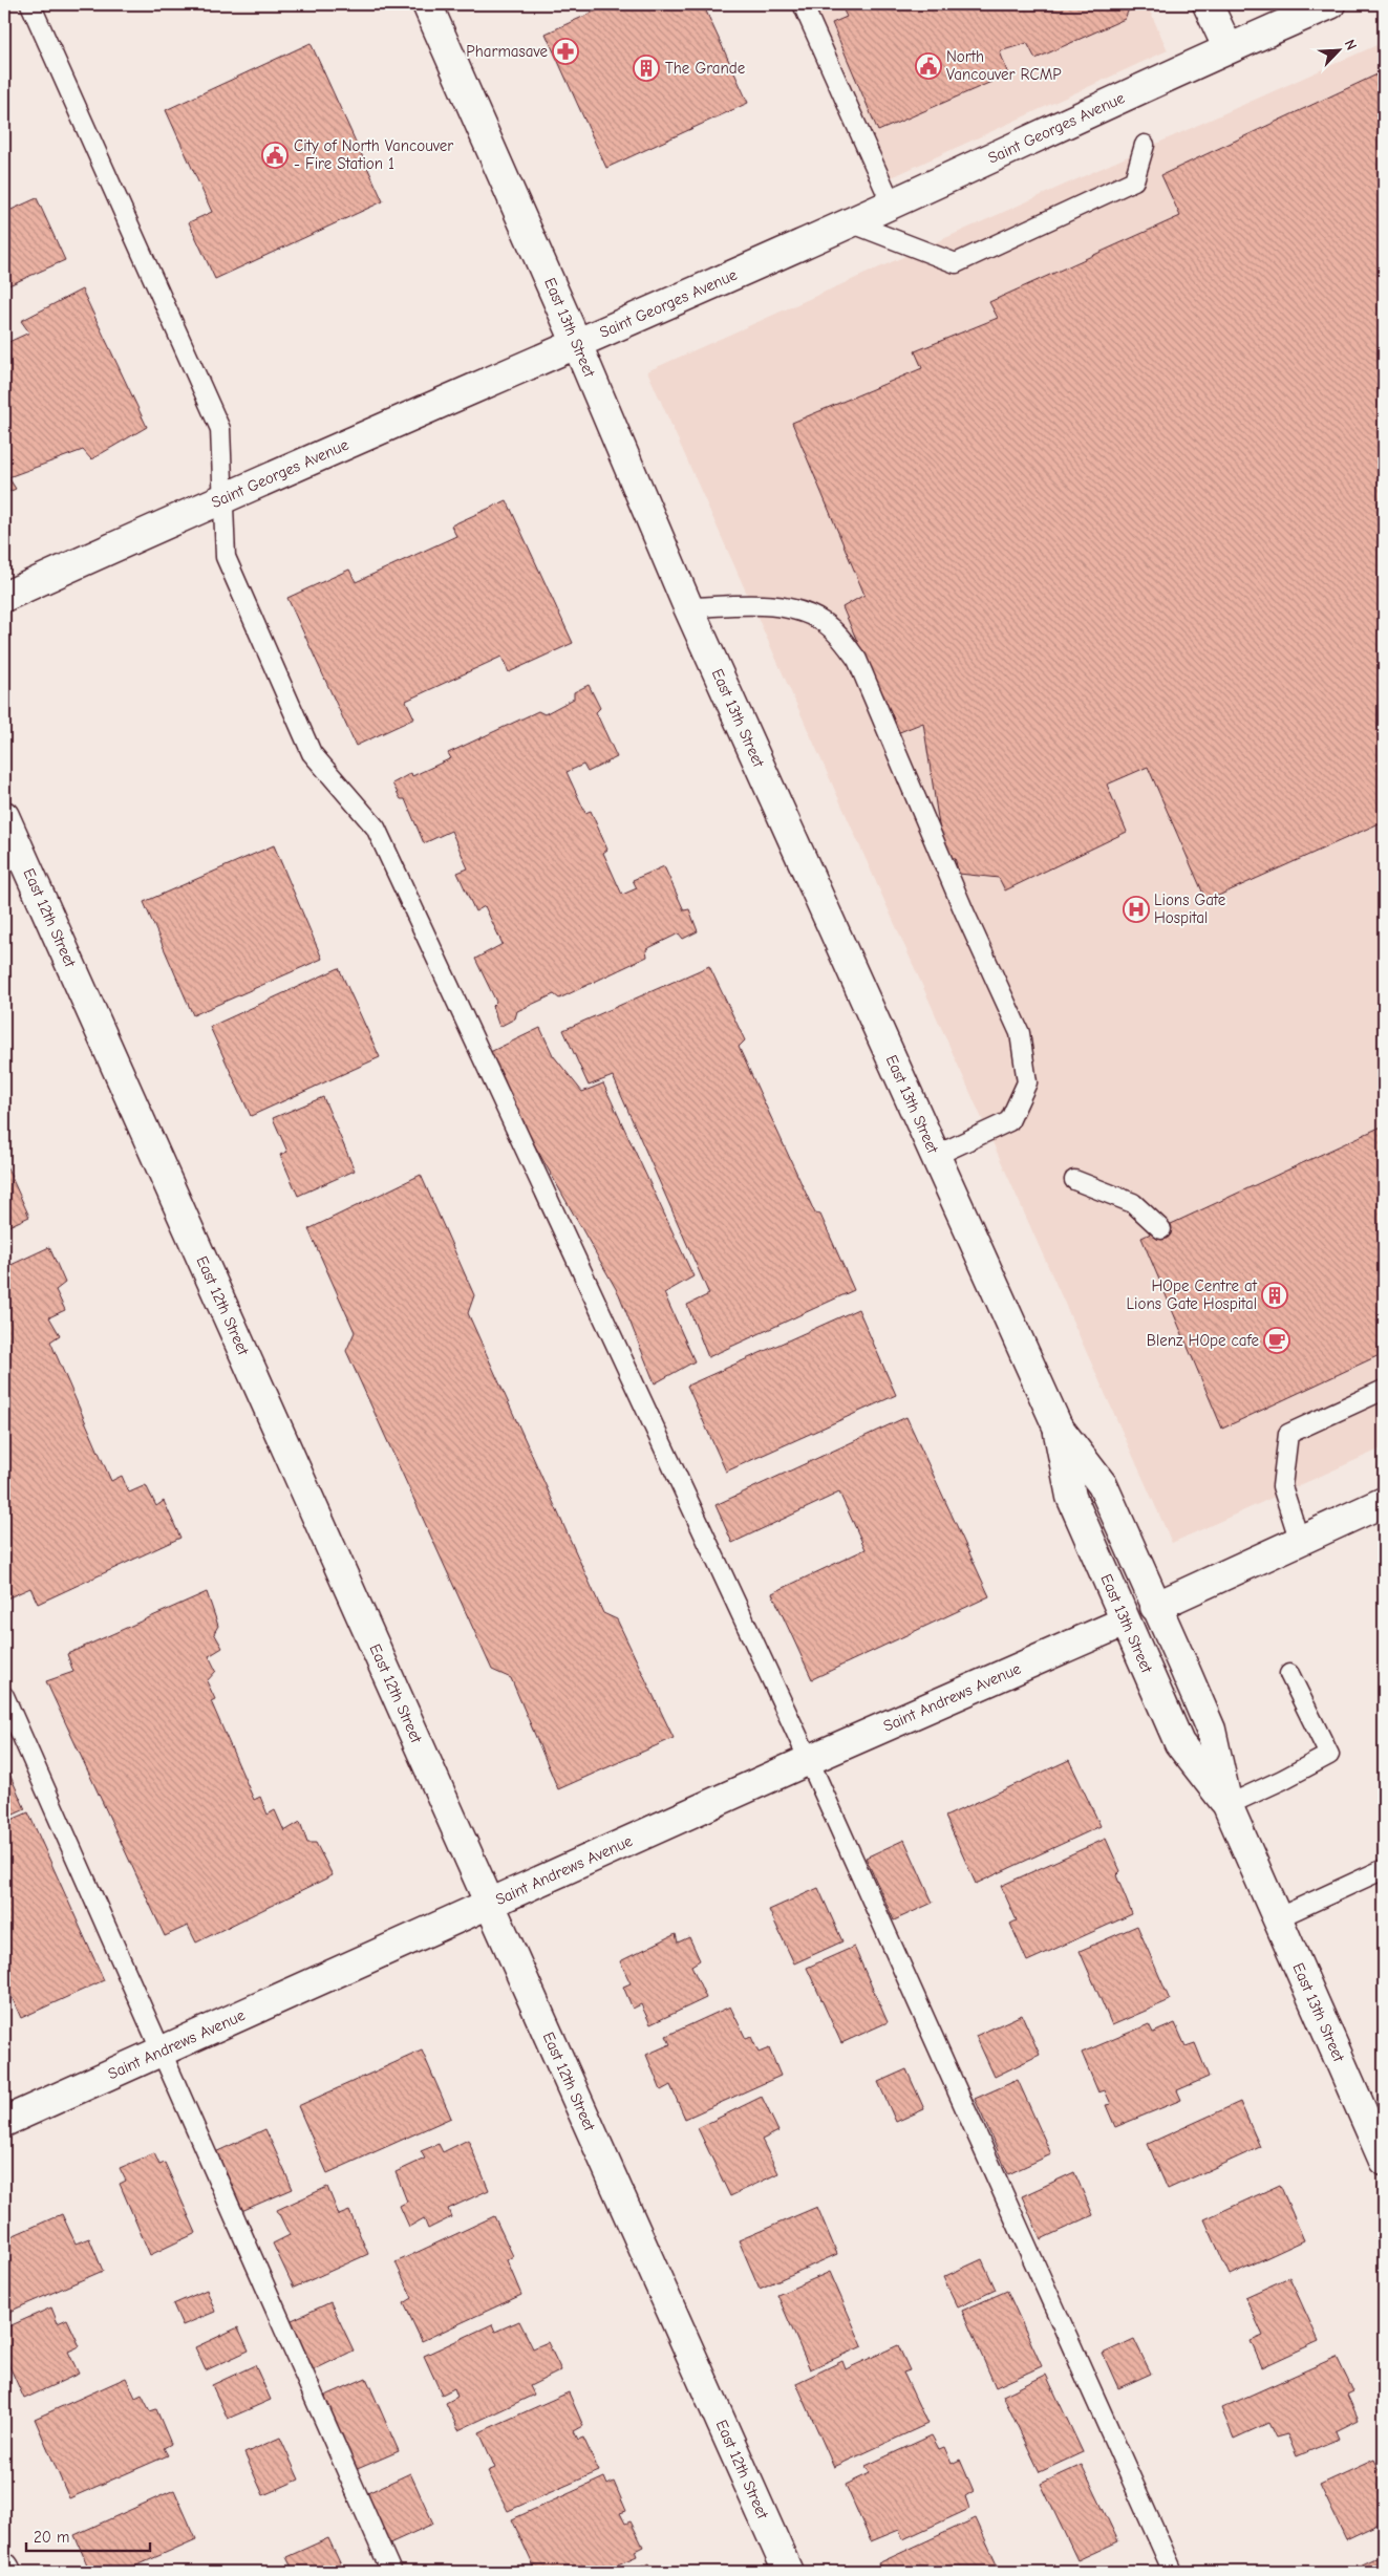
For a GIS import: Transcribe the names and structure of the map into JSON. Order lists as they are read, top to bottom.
{
  "streets": {
    "street": [
      "Saint Georges Avenue",
      "East 13th Street",
      "East 12th Street",
      "Saint Andrews Avenue"
    ]
  },
  "crossings": [
    ["Saint Georges Avenue", "East 13th Street"],
    ["East 13th Street", "Saint Andrews Avenue"],
    ["East 12th Street", "Saint Andrews Avenue"]
  ],
  "places": {
    "pharmacy": ["Pharmasave"],
    "public building": ["North Vancouver RCMP", "City of North Vancouver - Fire Station 1"],
    "building": ["The Grande", "HOpe Centre at Lions Gate Hospital"],
    "hospital": ["Lions Gate Hospital"],
    "cafe": ["Blenz HOpe cafe"]
  },
  "scale_bar": "20 m",
  "north": "top right"
}
